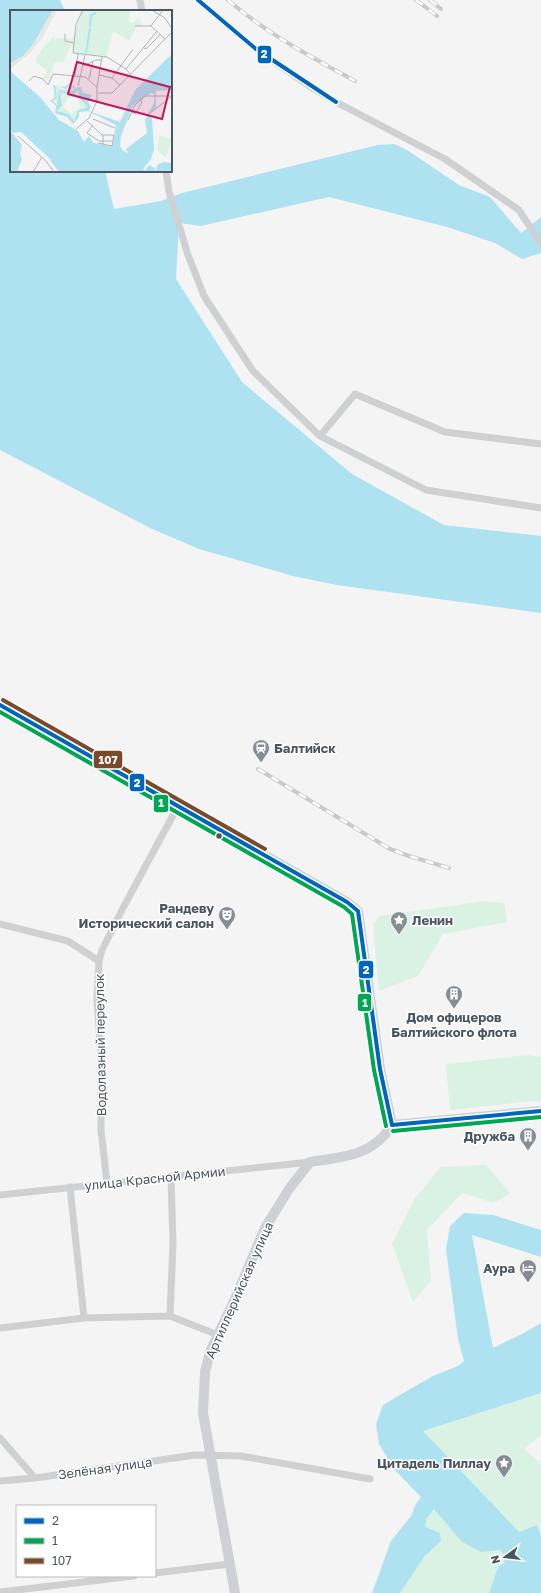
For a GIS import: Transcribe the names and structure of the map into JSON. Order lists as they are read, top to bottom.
{
  "streets": {
    "street": [
      "Водолазный переулок",
      "улица Красной Армии",
      "Артиллерийская улица",
      "Зелёная улица"
    ]
  },
  "crossings": [
    ["Водолазный переулок", "улица Красной Армии"],
    ["улица Красной Армии", "Артиллерийская улица"],
    ["Артиллерийская улица", "Зелёная улица"]
  ],
  "places": {
    "station": ["Балтийск"],
    "theatre": ["Рандеву Исторический салон"],
    "place": ["Ленин", "Цитадель Пиллау"],
    "building": ["Дом офицеров Балтийского флота", "Дружба"],
    "hotel": ["Аура"]
  },
  "lines": ["transit line 2", "transit line 107", "transit line 1"],
  "legend": ["2", "1", "107"],
  "north": "left"
}
